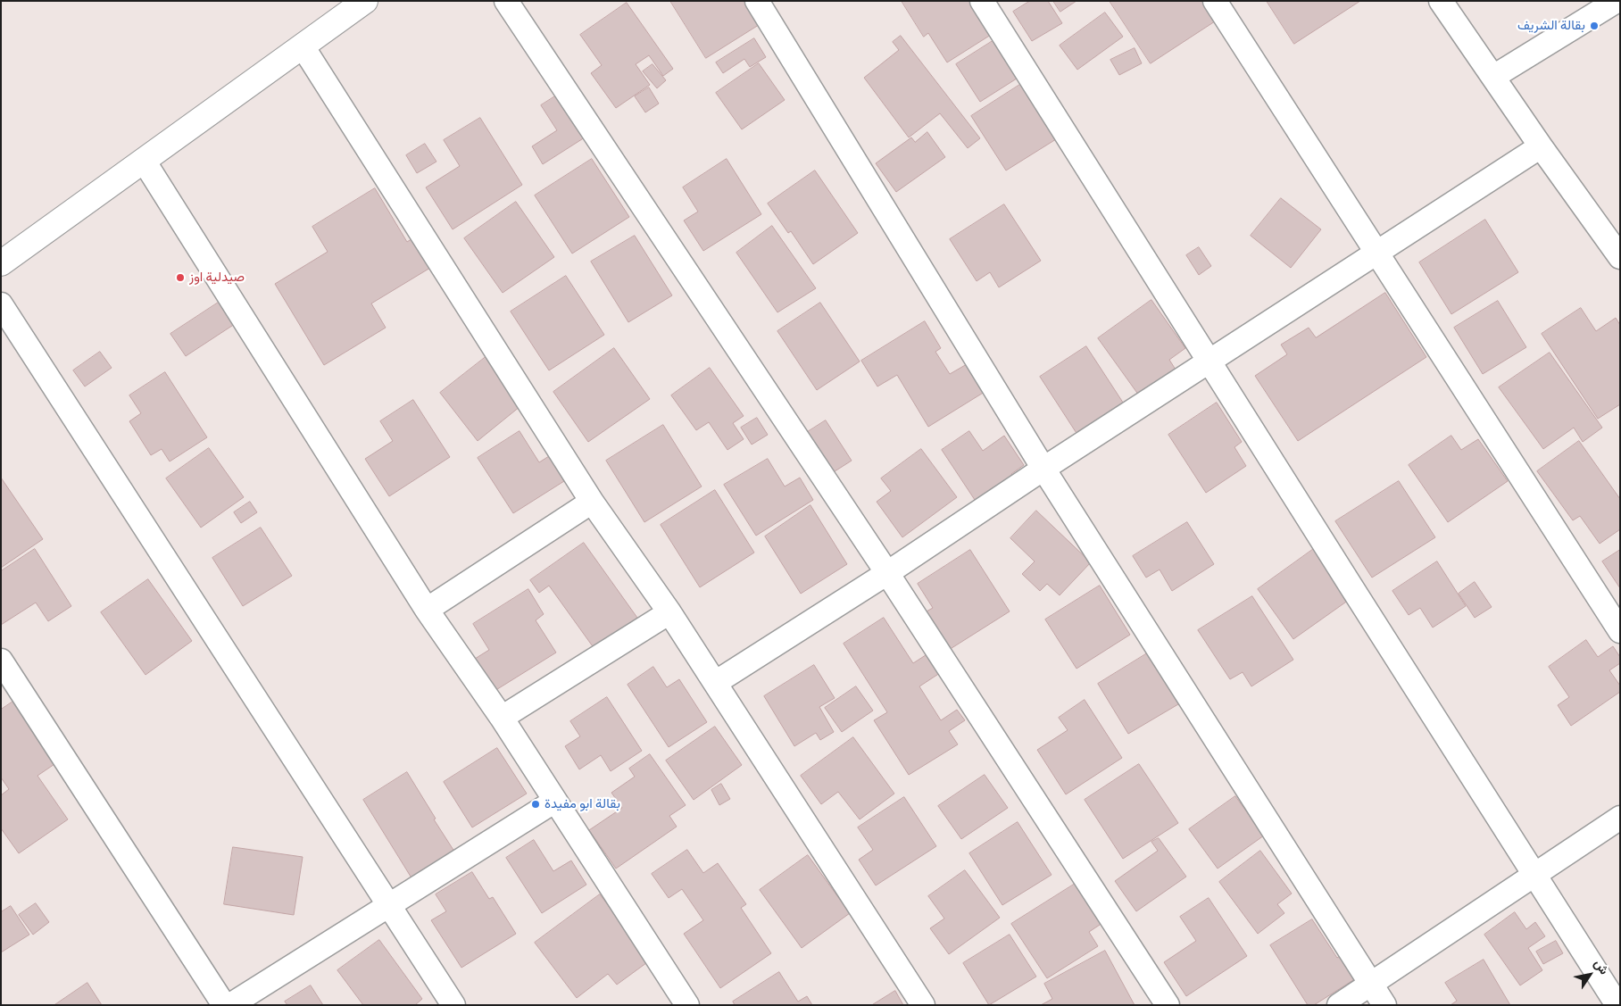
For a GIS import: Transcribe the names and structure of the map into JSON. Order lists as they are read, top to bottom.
{
  "places": ["بقالة الشريف", "صيدلية اوز", "بقالة ابو مفيدة"],
  "north": "top right"
}
